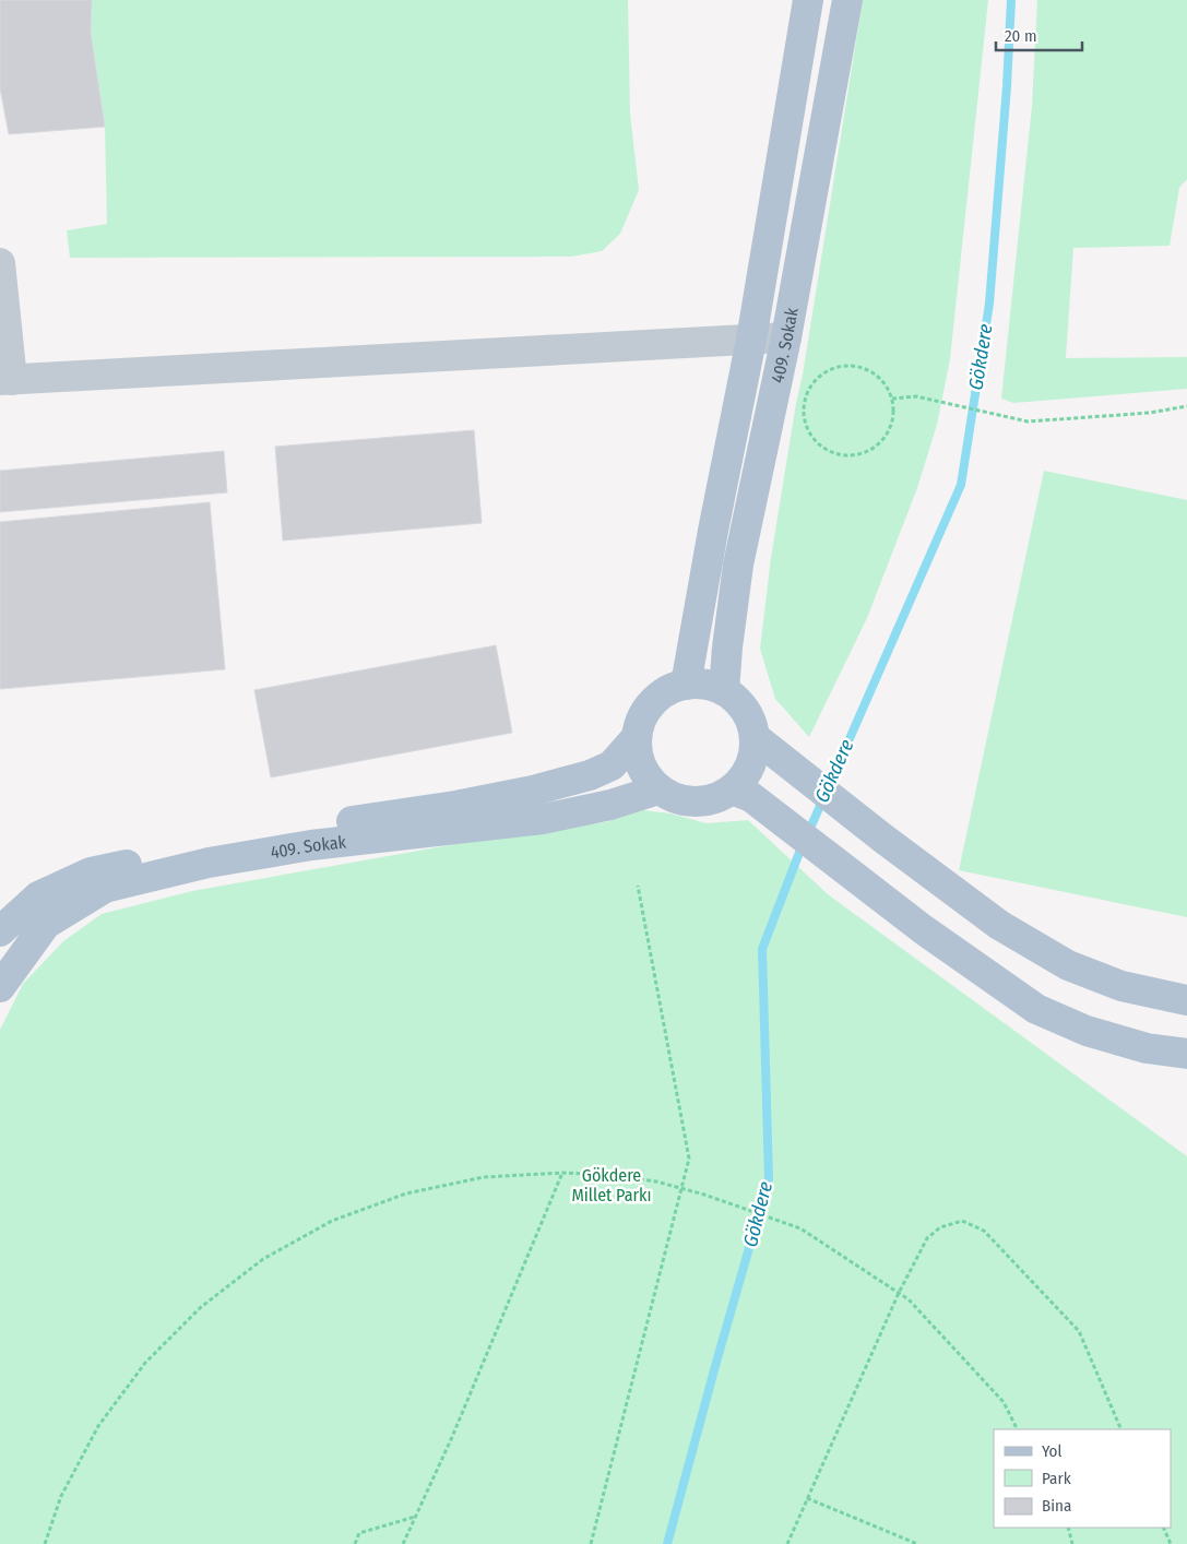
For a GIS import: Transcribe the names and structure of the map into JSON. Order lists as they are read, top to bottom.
{
  "streets": {
    "main road": ["409. Sokak"]
  },
  "water": ["Gökdere"],
  "parks": ["Gökdere Millet Parkı"],
  "legend": ["Yol", "Park", "Bina"],
  "scale_bar": "20 m"
}
